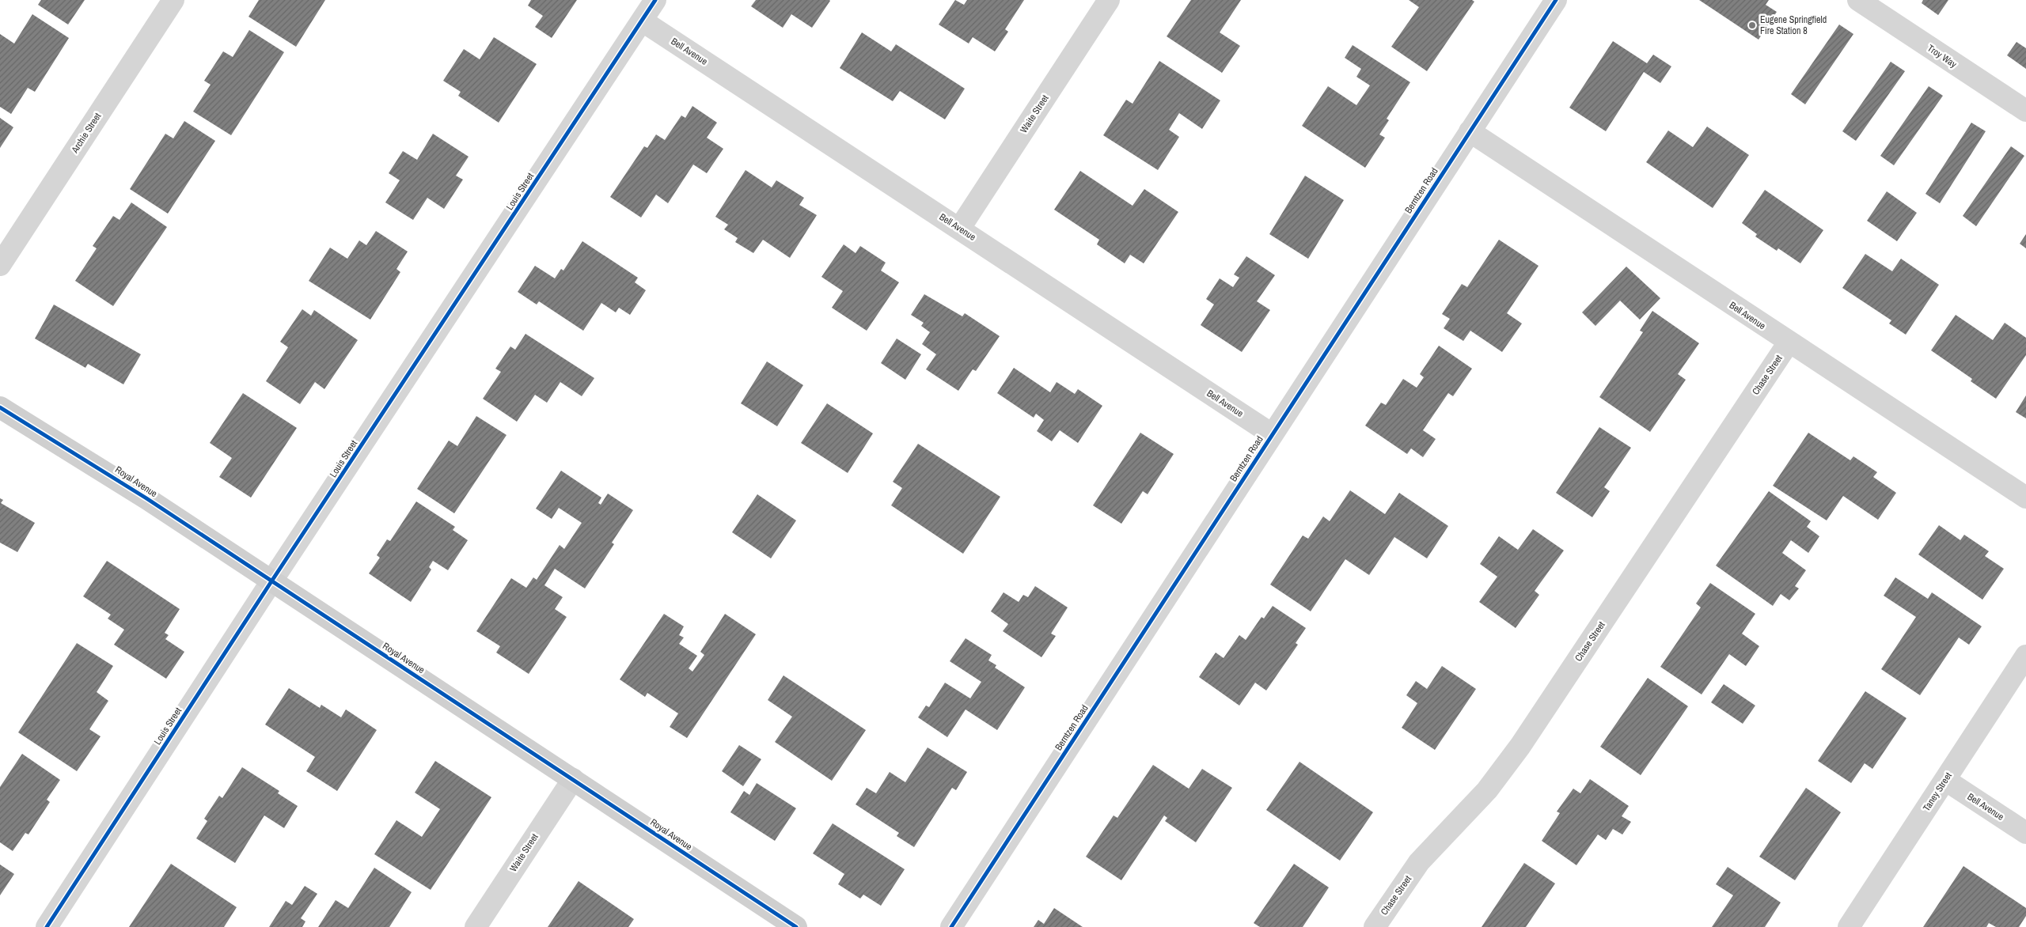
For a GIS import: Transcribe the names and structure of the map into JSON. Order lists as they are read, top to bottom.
{
  "streets": {
    "street": [
      "Bell Avenue",
      "Troy Way",
      "Waite Street",
      "Archie Street",
      "Berntzen Road",
      "Louis Street",
      "Chase Street",
      "Royal Avenue",
      "Taney Street"
    ]
  },
  "crossings": [
    ["Bell Avenue", "Waite Street"],
    ["Bell Avenue", "Berntzen Road"],
    ["Bell Avenue", "Louis Street"],
    ["Bell Avenue", "Chase Street"],
    ["Bell Avenue", "Taney Street"],
    ["Waite Street", "Royal Avenue"],
    ["Louis Street", "Royal Avenue"]
  ],
  "places": ["Eugene Springfield Fire Station 8"]
}
